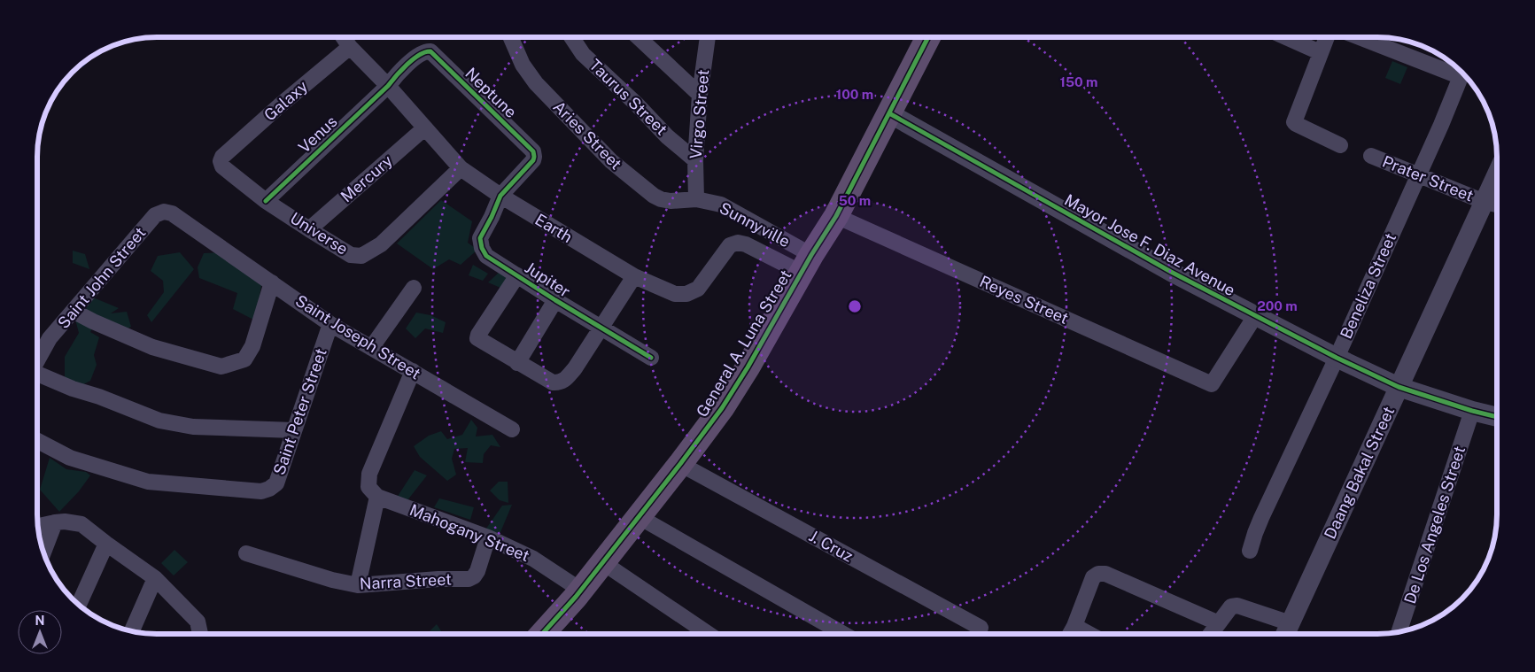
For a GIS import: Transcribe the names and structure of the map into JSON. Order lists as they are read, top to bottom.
{
  "streets": {
    "main road": ["General A. Luna Street"],
    "street": [
      "Neptune",
      "Taurus Street",
      "Galaxy",
      "Virgo Street",
      "Venus",
      "Aries Street",
      "Mercury",
      "Prater Street",
      "Sunnyville",
      "Earth",
      "Universe",
      "Mayor Jose F. Diaz Avenue",
      "Saint John Street",
      "Jupiter",
      "Beneliza Street",
      "Reyes Street",
      "Saint Joseph Street",
      "Saint Peter Street",
      "Daang Bakal Street",
      "De Los Angeles Street",
      "Mahogany Street",
      "J. Cruz",
      "Narra Street"
    ]
  },
  "crossings": [
    ["Neptune", "Venus"],
    ["Neptune", "Earth"],
    ["Neptune", "Jupiter"],
    ["Taurus Street", "Virgo Street"],
    ["Galaxy", "Earth"],
    ["Galaxy", "Universe"],
    ["Virgo Street", "Aries Street"],
    ["Virgo Street", "Sunnyville"],
    ["Venus", "Earth"],
    ["Venus", "Universe"],
    ["Aries Street", "Sunnyville"],
    ["Mercury", "Earth"],
    ["Mercury", "Universe"],
    ["Prater Street", "Beneliza Street"],
    ["Prater Street", "Daang Bakal Street"],
    ["Sunnyville", "Earth"],
    ["Sunnyville", "General A. Luna Street"],
    ["Earth", "Universe"],
    ["Earth", "Jupiter"],
    ["Earth", "General A. Luna Street"],
    ["Mayor Jose F. Diaz Avenue", "Beneliza Street"],
    ["Mayor Jose F. Diaz Avenue", "Reyes Street"],
    ["Mayor Jose F. Diaz Avenue", "General A. Luna Street"],
    ["Mayor Jose F. Diaz Avenue", "Daang Bakal Street"],
    ["Mayor Jose F. Diaz Avenue", "De Los Angeles Street"],
    ["Saint John Street", "Saint Joseph Street"],
    ["Reyes Street", "General A. Luna Street"],
    ["Saint Joseph Street", "Saint Peter Street"],
    ["General A. Luna Street", "Mahogany Street"],
    ["General A. Luna Street", "J. Cruz"],
    ["Mahogany Street", "Narra Street"]
  ],
  "north": "top",
  "rings": [
    "150 m",
    "100 m",
    "50 m",
    "200 m"
  ]
}
